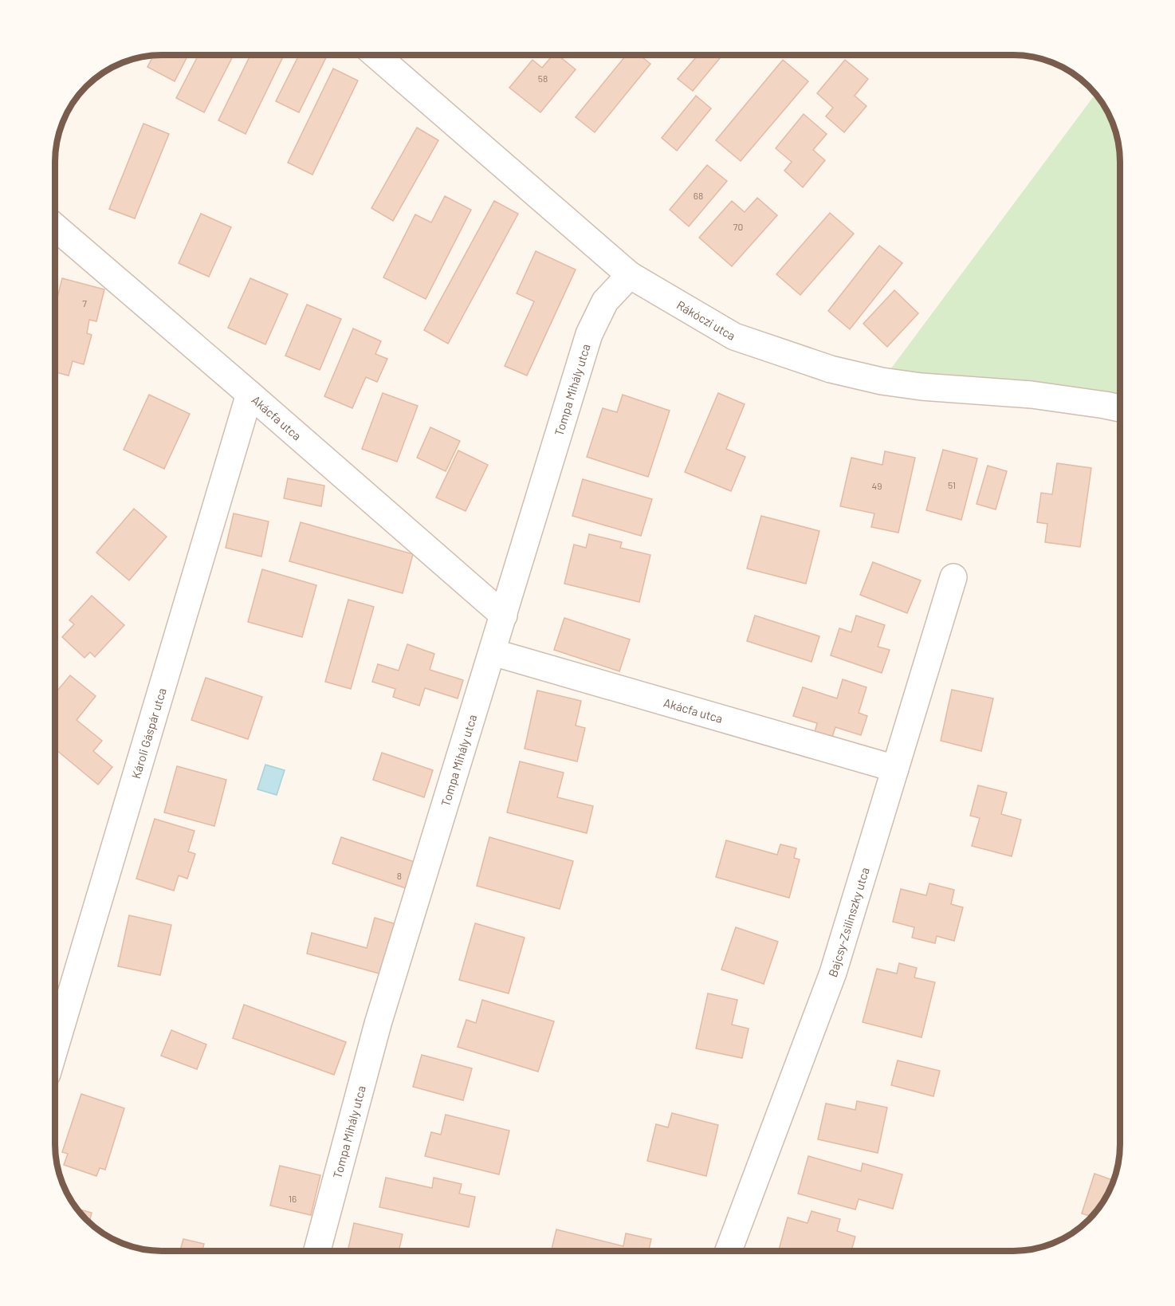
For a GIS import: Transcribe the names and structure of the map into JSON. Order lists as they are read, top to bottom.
{
  "streets": {
    "street": [
      "Rákóczi utca",
      "Tompa Mihály utca",
      "Akácfa utca",
      "Károli Gáspár utca",
      "Bajcsy-Zsilinszky utca"
    ]
  },
  "crossings": [
    ["Rákóczi utca", "Tompa Mihály utca"],
    ["Tompa Mihály utca", "Akácfa utca"],
    ["Akácfa utca", "Károli Gáspár utca"],
    ["Akácfa utca", "Bajcsy-Zsilinszky utca"]
  ],
  "house_numbers": [
    "58",
    "68",
    "70",
    "7",
    "51",
    "49",
    "8",
    "16"
  ]
}
